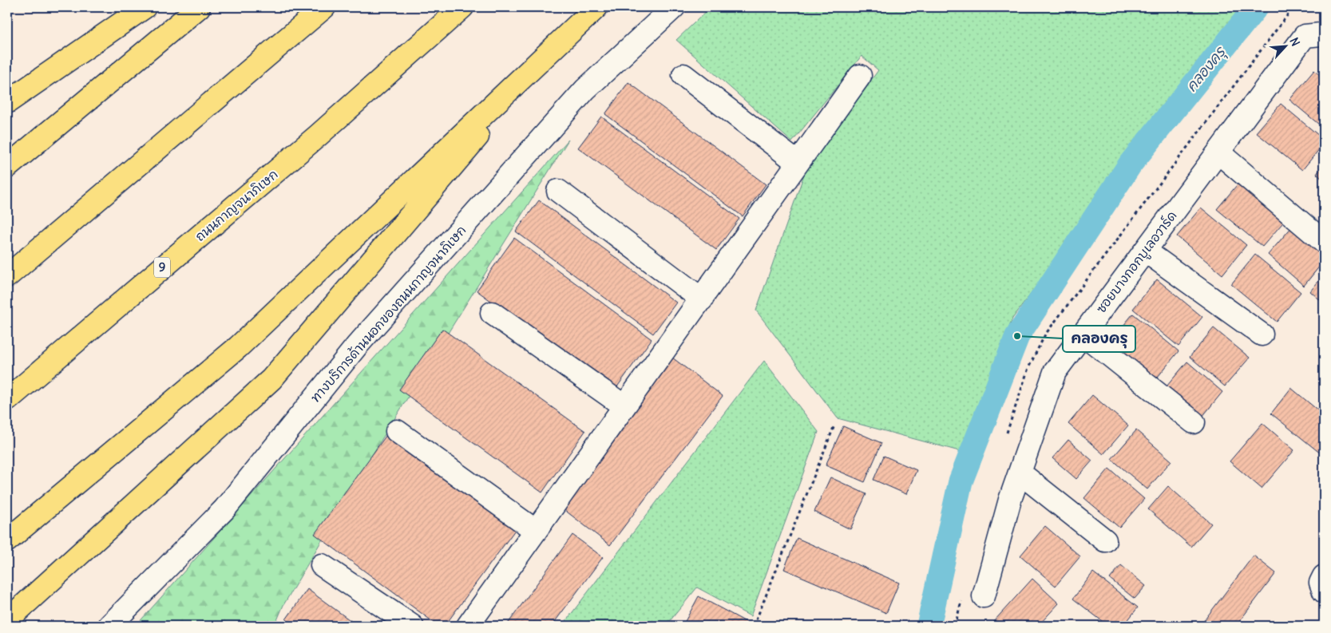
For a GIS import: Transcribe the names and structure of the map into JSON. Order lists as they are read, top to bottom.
{
  "streets": {
    "highway": ["ถนนกาญจนาภิเษก", "9"],
    "street": ["ซอยบางกอกบูเลอวาร์ด", "ทางบริการด้านนอกของถนนกาญจนาภิเษก"]
  },
  "water": ["คลองครุ"],
  "places": ["คลองครุ"],
  "north": "top right"
}
